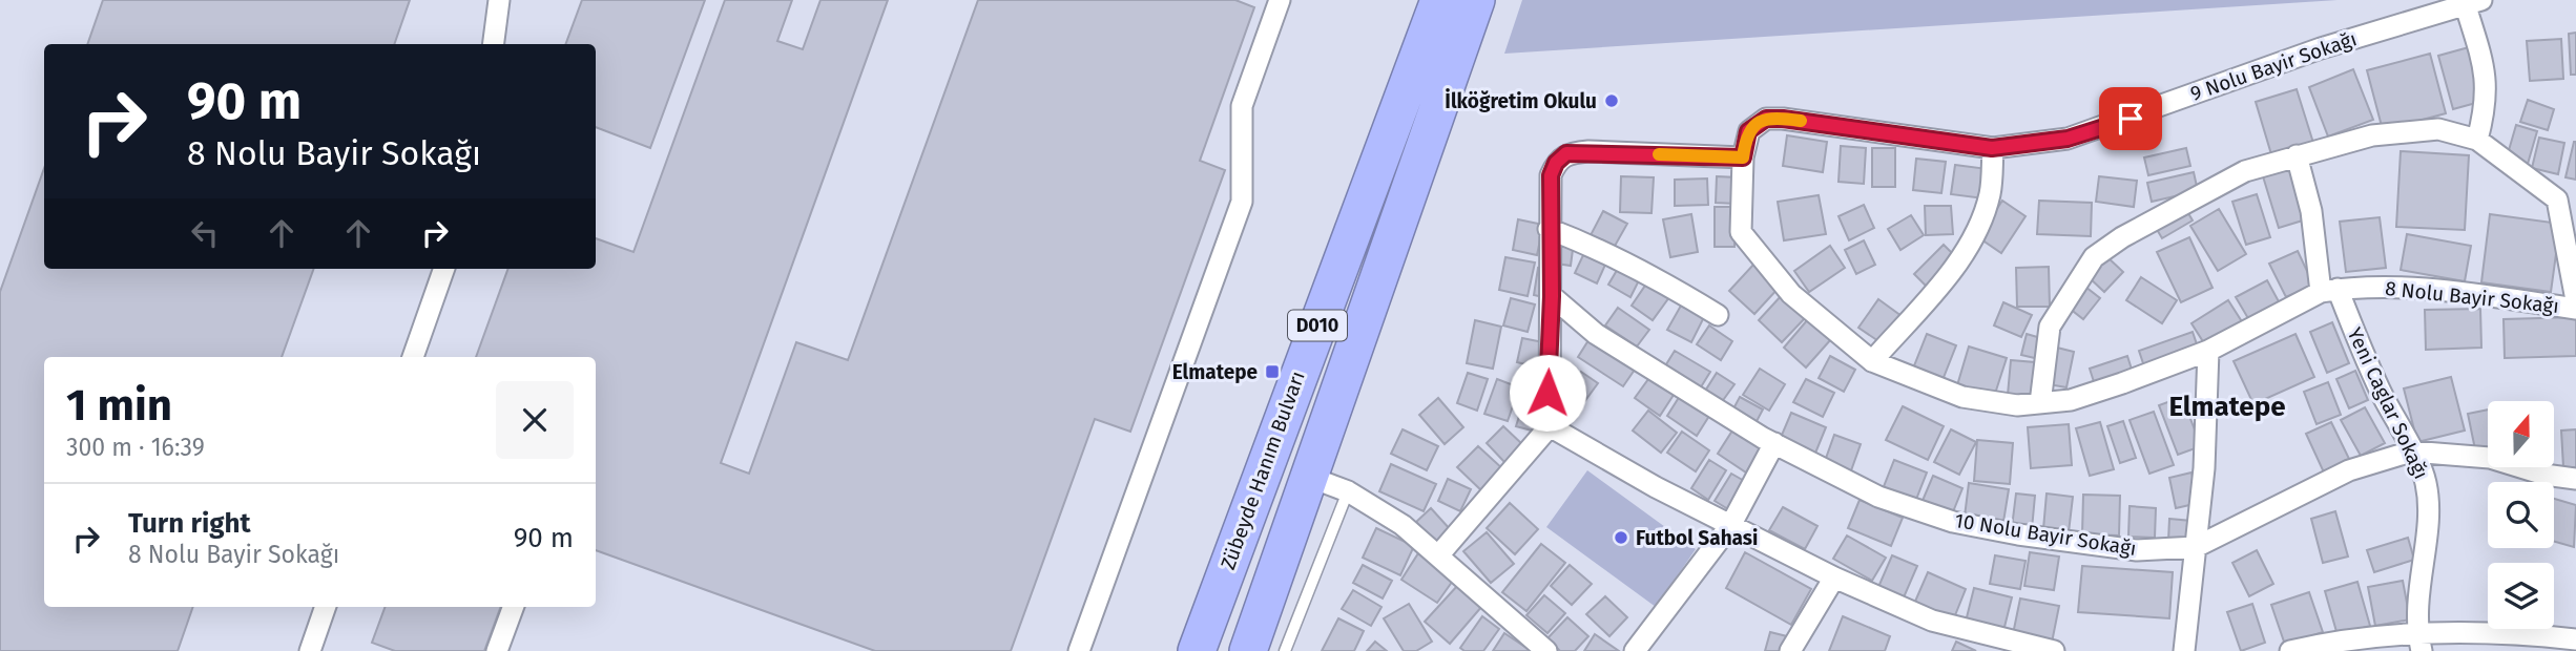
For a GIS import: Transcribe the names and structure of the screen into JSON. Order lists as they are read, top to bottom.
{
  "streets": {
    "highway": ["D010", "Zübeyde Hanım Bulvarı"],
    "street": [
      "9 Nolu Bayir Sokağı",
      "8 Nolu Bayir Sokağı",
      "Yeni Caglar Sokağı",
      "10 Nolu Bayir Sokağı"
    ]
  },
  "crossings": [
    ["9 Nolu Bayir Sokağı", "8 Nolu Bayir Sokağı"],
    ["8 Nolu Bayir Sokağı", "Yeni Caglar Sokağı"],
    ["Yeni Caglar Sokağı", "10 Nolu Bayir Sokağı"]
  ],
  "districts": ["Elmatepe"],
  "places": {
    "other": ["İlköğretim Okulu", "Futbol Sahasi"],
    "transit": ["Elmatepe"]
  },
  "north": "top",
  "page": {
    "turn": ["90 m", "8 Nolu Bayir Sokağı"],
    "heading": ["1 min", "300 m · 16:39"],
    "list": [
      {
        "name": "Turn right",
        "note": "8 Nolu Bayir Sokağı",
        "value": "90 m"
      }
    ]
  }
}
